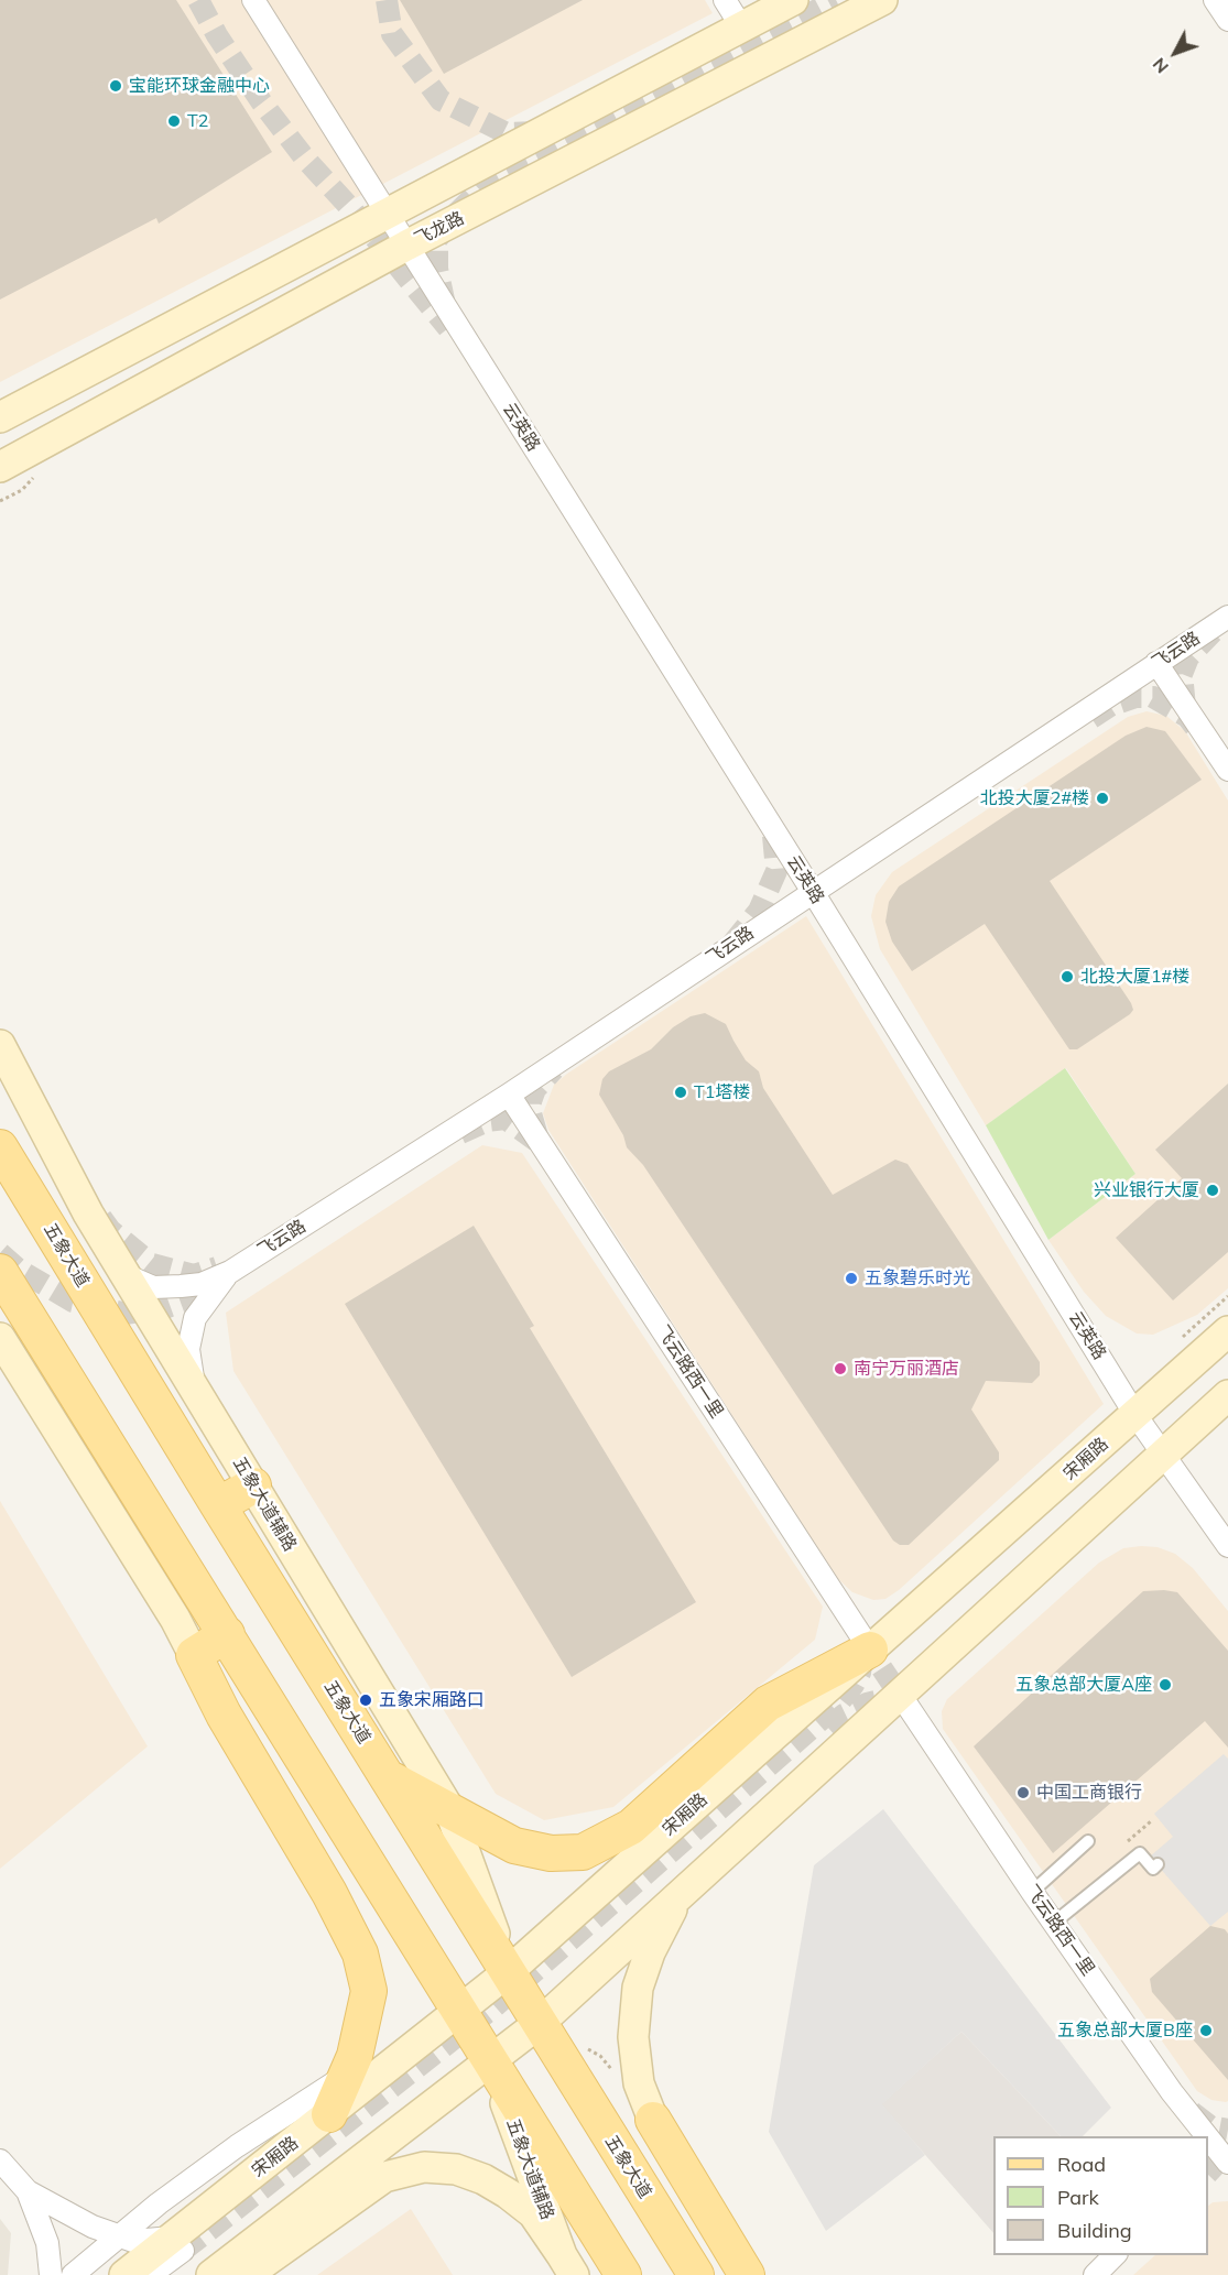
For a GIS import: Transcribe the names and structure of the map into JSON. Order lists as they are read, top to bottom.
{
  "streets": {
    "main road": ["五象大道"],
    "street": [
      "飞龙路",
      "云英路",
      "飞云路",
      "飞云路西一里",
      "宋厢路",
      "五象大道辅路"
    ]
  },
  "crossings": [
    ["飞龙路", "云英路"],
    ["云英路", "飞云路"],
    ["云英路", "宋厢路"],
    ["飞云路", "飞云路西一里"],
    ["飞云路", "五象大道辅路"],
    ["五象大道", "宋厢路"],
    ["五象大道", "五象大道辅路"],
    ["飞云路西一里", "宋厢路"],
    ["宋厢路", "五象大道辅路"]
  ],
  "places": [
    "宝能环球金融中心",
    "T2",
    "北投大厦2#楼",
    "北投大厦1#楼",
    "T1塔楼",
    "兴业银行大厦",
    "五象碧乐时光",
    "南宁万丽酒店",
    "五象总部大厦A座",
    "五象宋厢路口",
    "中国工商银行",
    "五象总部大厦B座"
  ],
  "legend": ["Road", "Park", "Building"],
  "north": "bottom left"
}
